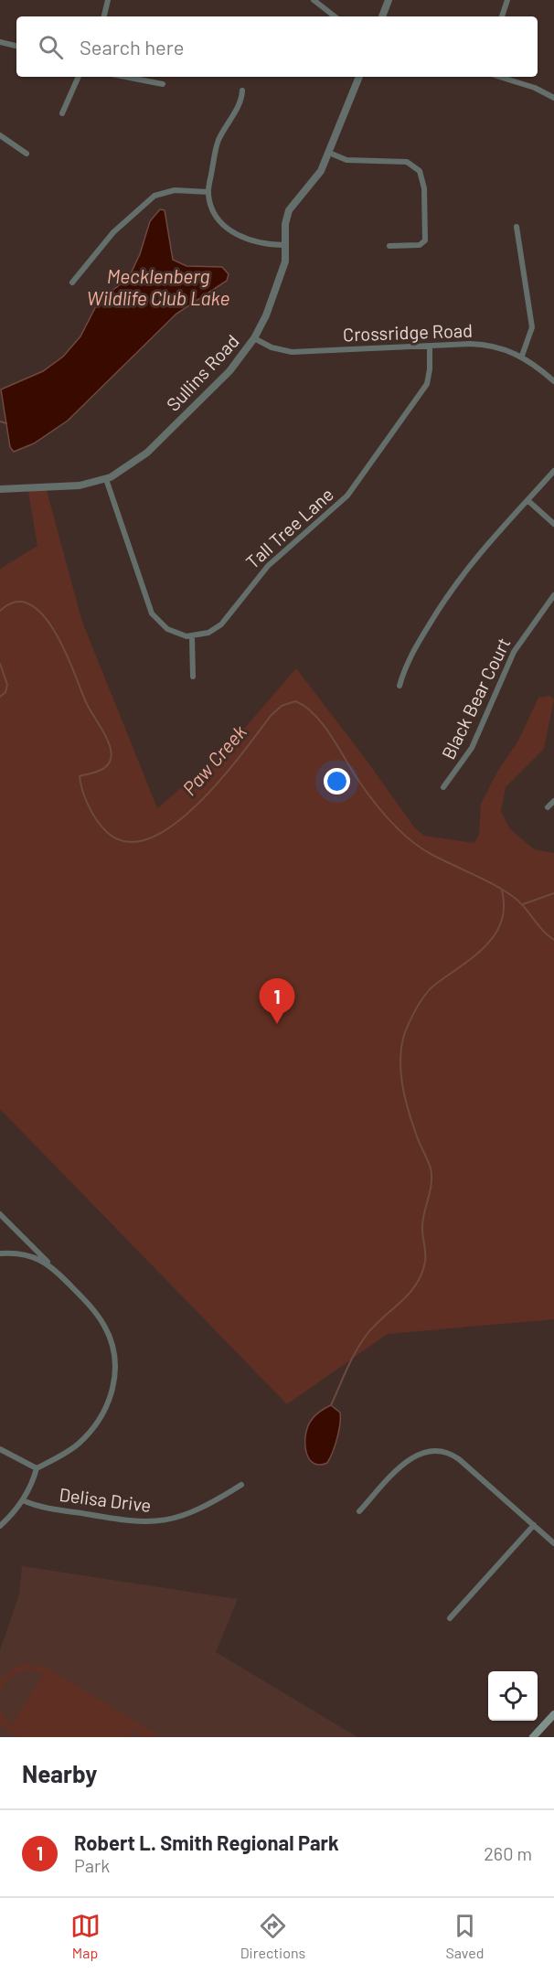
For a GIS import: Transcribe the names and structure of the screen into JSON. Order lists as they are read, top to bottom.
{
  "streets": {
    "street": [
      "Crossridge Road",
      "Sullins Road",
      "Tall Tree Lane",
      "Black Bear Court",
      "Delisa Drive"
    ]
  },
  "crossings": [
    ["Crossridge Road", "Sullins Road"],
    ["Crossridge Road", "Tall Tree Lane"]
  ],
  "water": ["Mecklenberg Wildlife Club Lake", "Paw Creek"],
  "page": {
    "search": "Search here",
    "pins": "1",
    "heading": "Nearby",
    "list": [
      {
        "mark": "1",
        "name": "Robert L. Smith Regional Park",
        "note": "Park",
        "value": "260 m"
      }
    ],
    "nav": ["Map", "Directions", "Saved"]
  }
}
